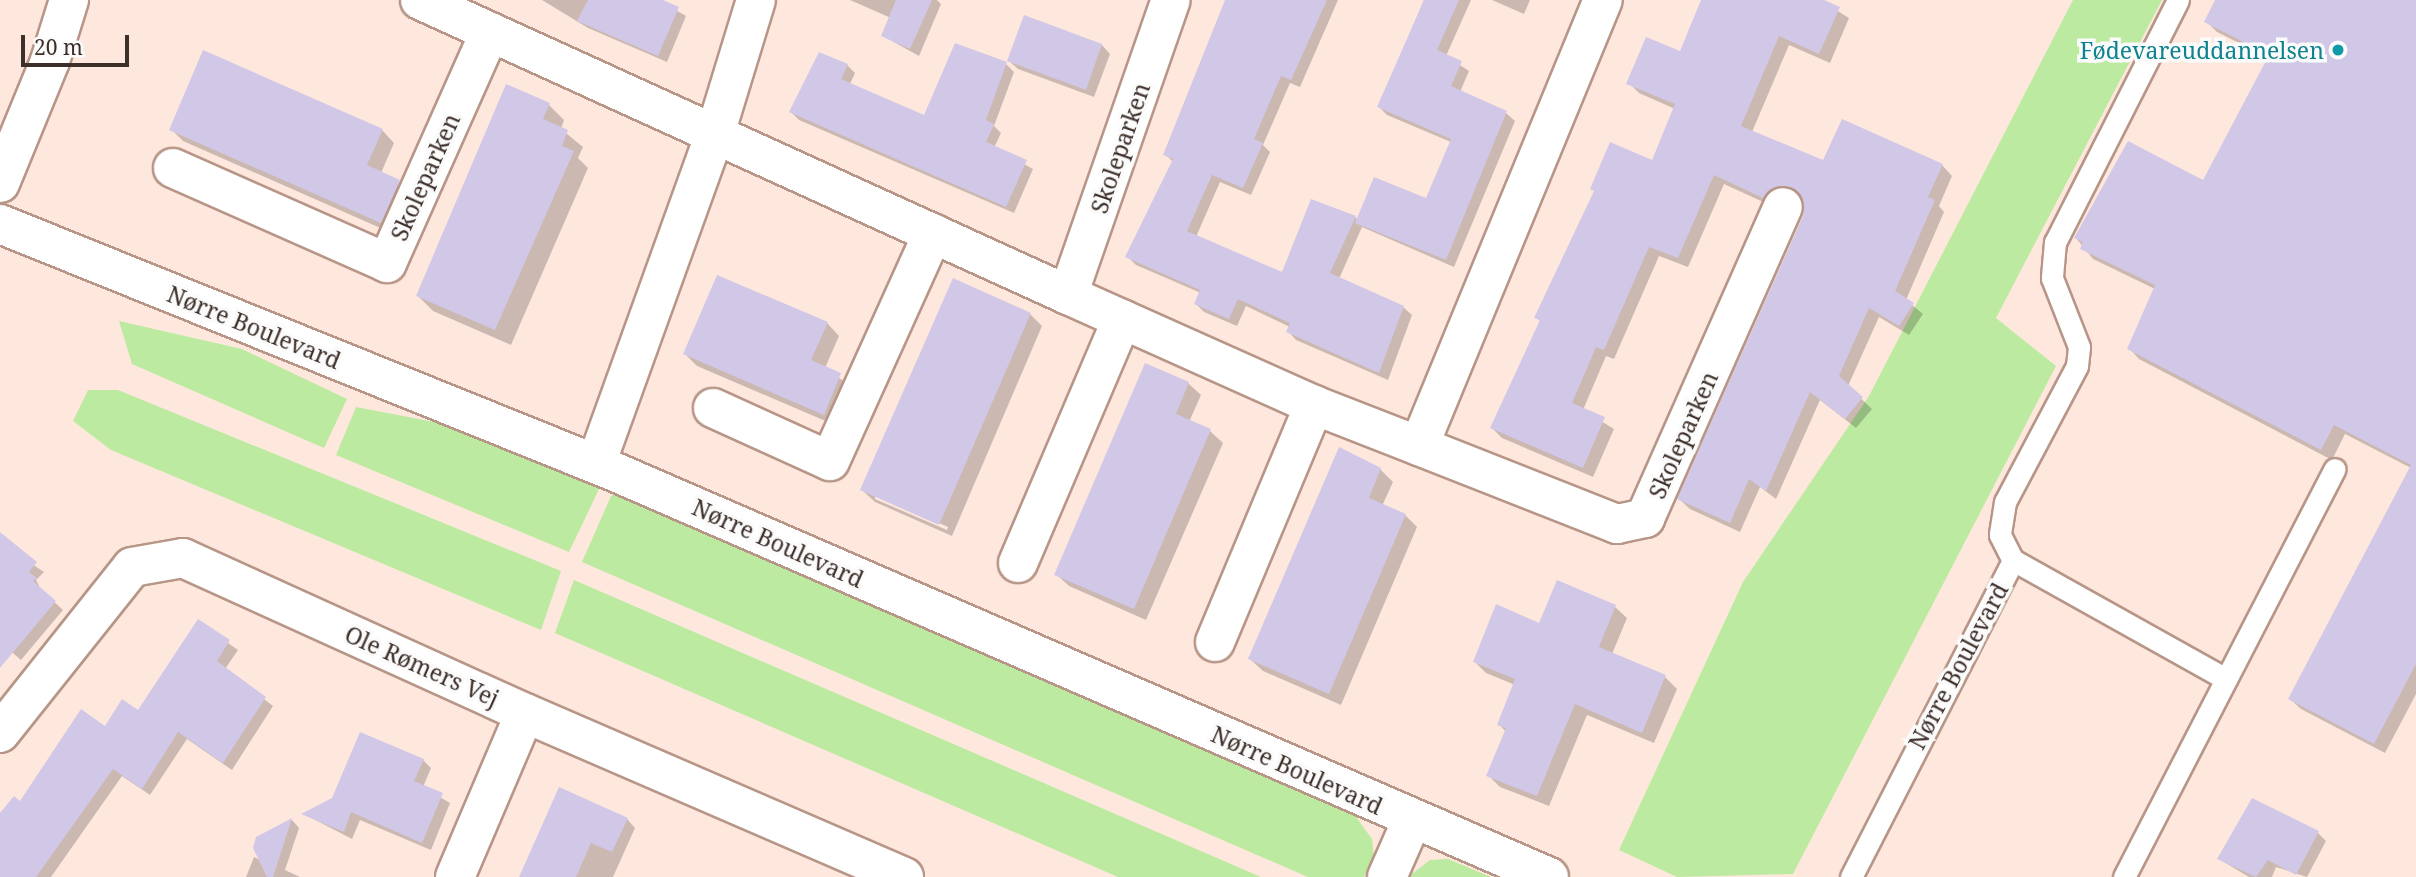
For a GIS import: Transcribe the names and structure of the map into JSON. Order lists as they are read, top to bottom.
{
  "streets": {
    "street": ["Skoleparken", "Nørre Boulevard", "Ole Rømers Vej"]
  },
  "places": ["Fødevareuddannelsen"],
  "scale_bar": "20 m"
}
